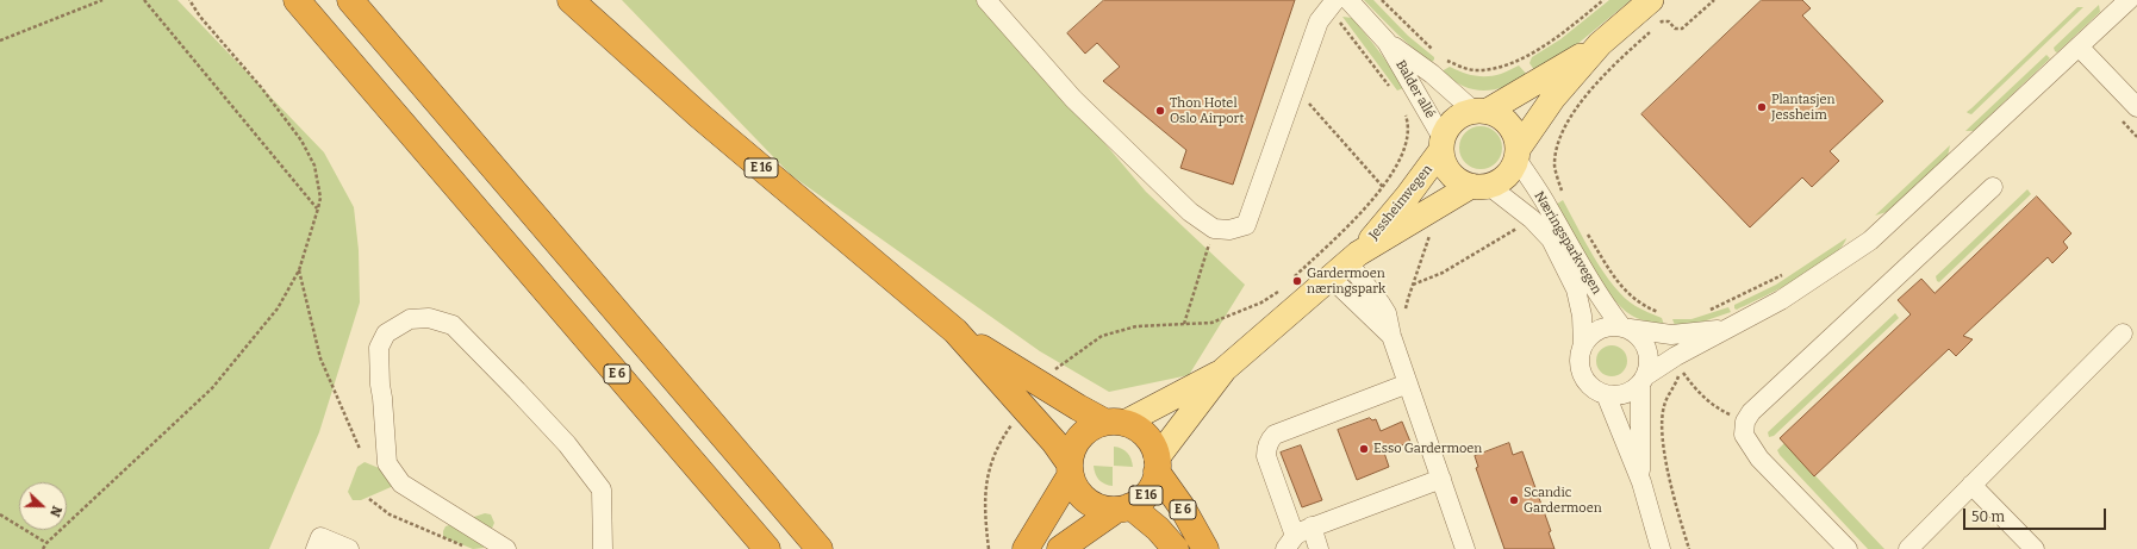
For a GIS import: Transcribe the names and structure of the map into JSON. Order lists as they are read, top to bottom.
{
  "streets": {
    "highway": ["E 16", "E 6"],
    "main road": ["Jessheimvegen"],
    "street": ["Balder allé", "Næringsparkvegen"]
  },
  "crossings": [
    ["Balder allé", "Jessheimvegen"],
    ["Balder allé", "Næringsparkvegen"],
    ["E 16", "Jessheimvegen"],
    ["E 16", "E 6"],
    ["Jessheimvegen", "Næringsparkvegen"],
    ["Jessheimvegen", "E 6"]
  ],
  "places": [
    "Plantasjen Jessheim",
    "Thon Hotel Oslo Airport",
    "Gardermoen næringspark",
    "Esso Gardermoen",
    "Scandic Gardermoen"
  ],
  "scale_bar": "50 m",
  "north": "right"
}
